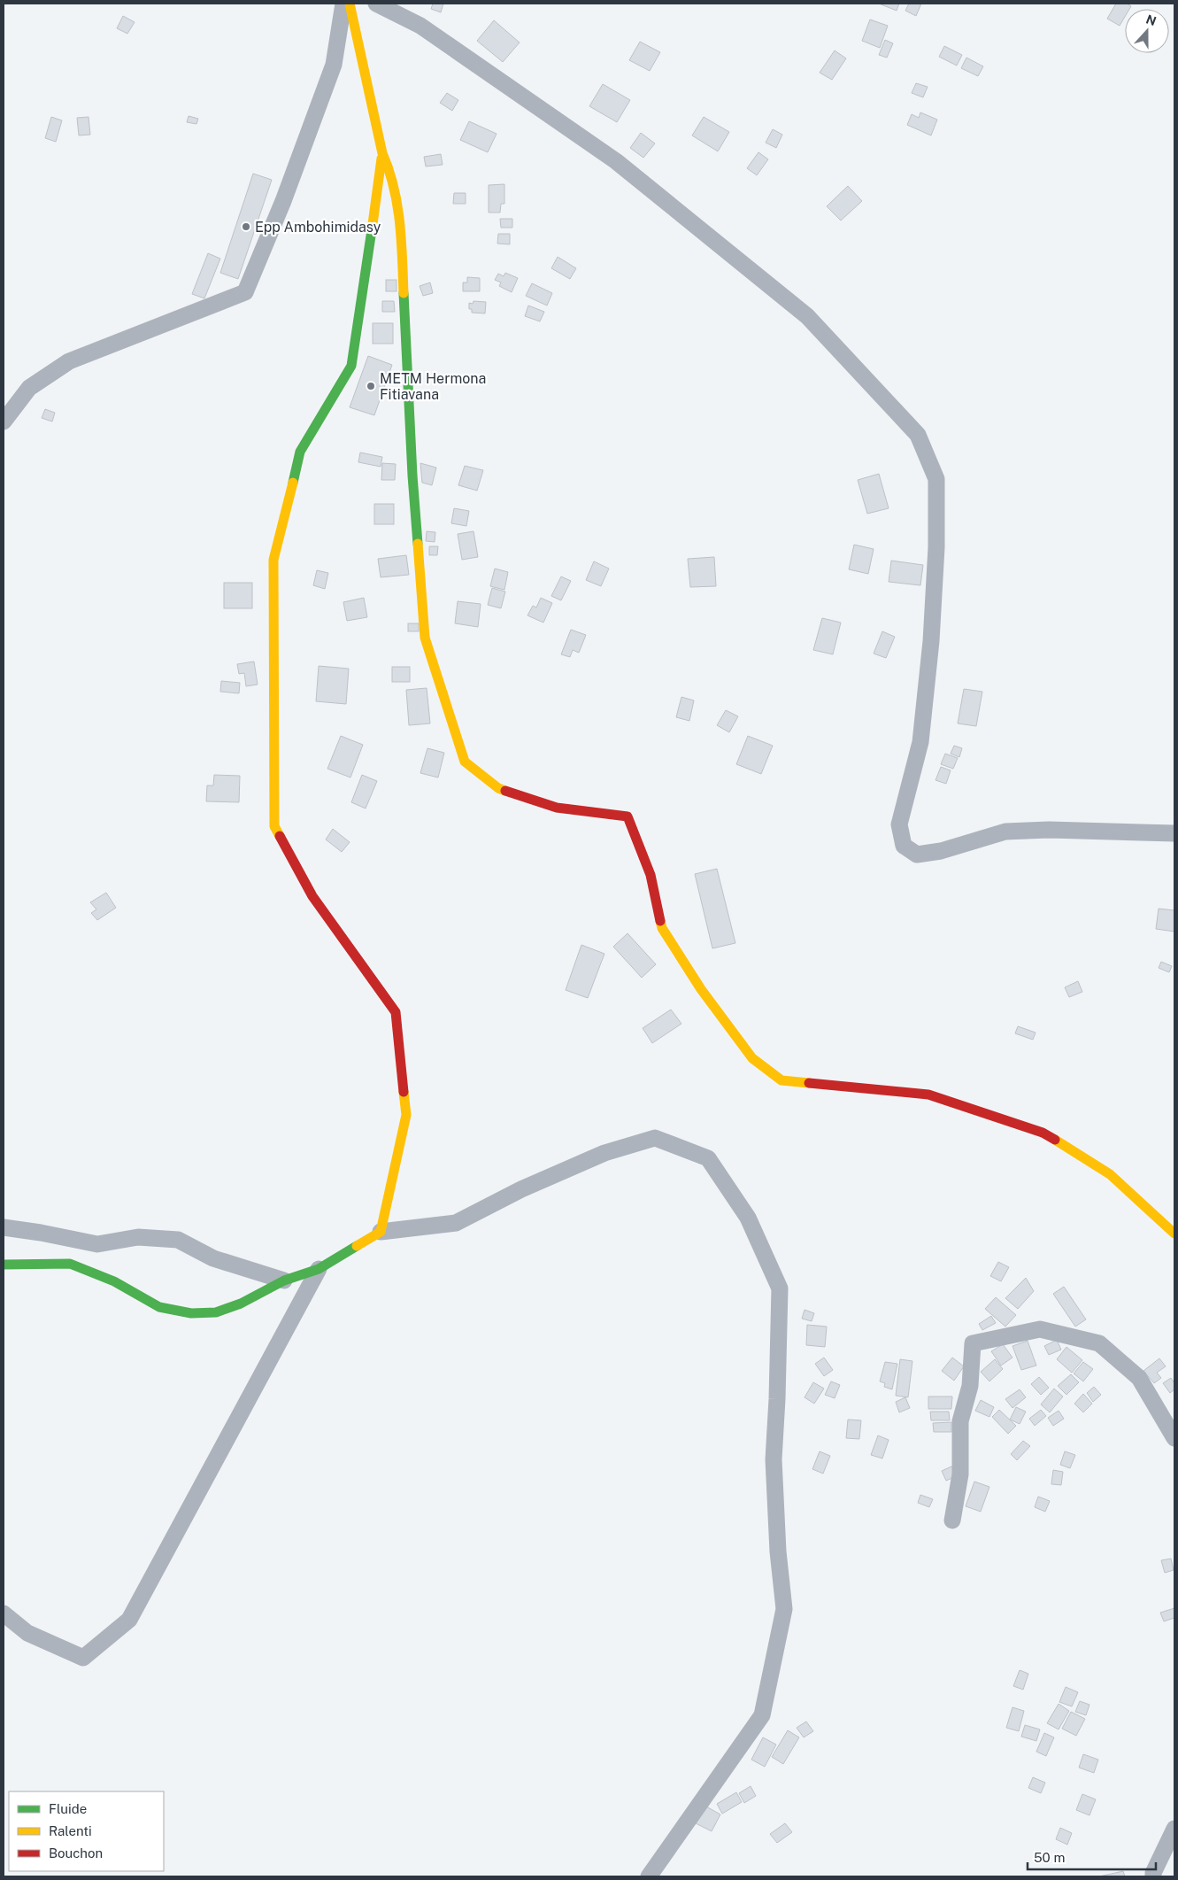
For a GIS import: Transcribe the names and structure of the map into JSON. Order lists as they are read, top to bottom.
{
  "places": ["Epp Ambohimidasy", "METM Hermona Fitiavana"],
  "legend": ["Fluide", "Ralenti", "Bouchon"],
  "scale_bar": "50 m",
  "north": "top"
}
